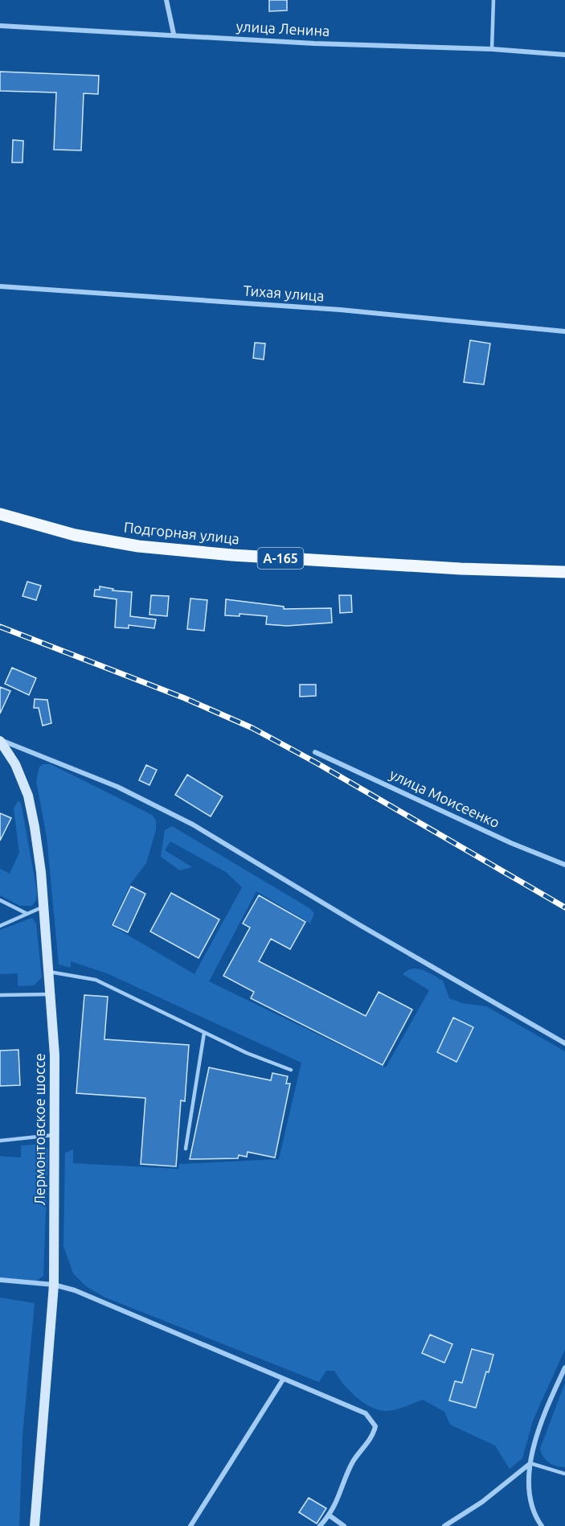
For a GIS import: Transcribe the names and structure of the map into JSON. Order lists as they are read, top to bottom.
{
  "streets": {
    "main road": ["Подгорная улица", "А-165"],
    "street": [
      "улица Ленина",
      "Тихая улица",
      "улица Моисеенко",
      "Лермонтовское шоссе"
    ]
  }
}
